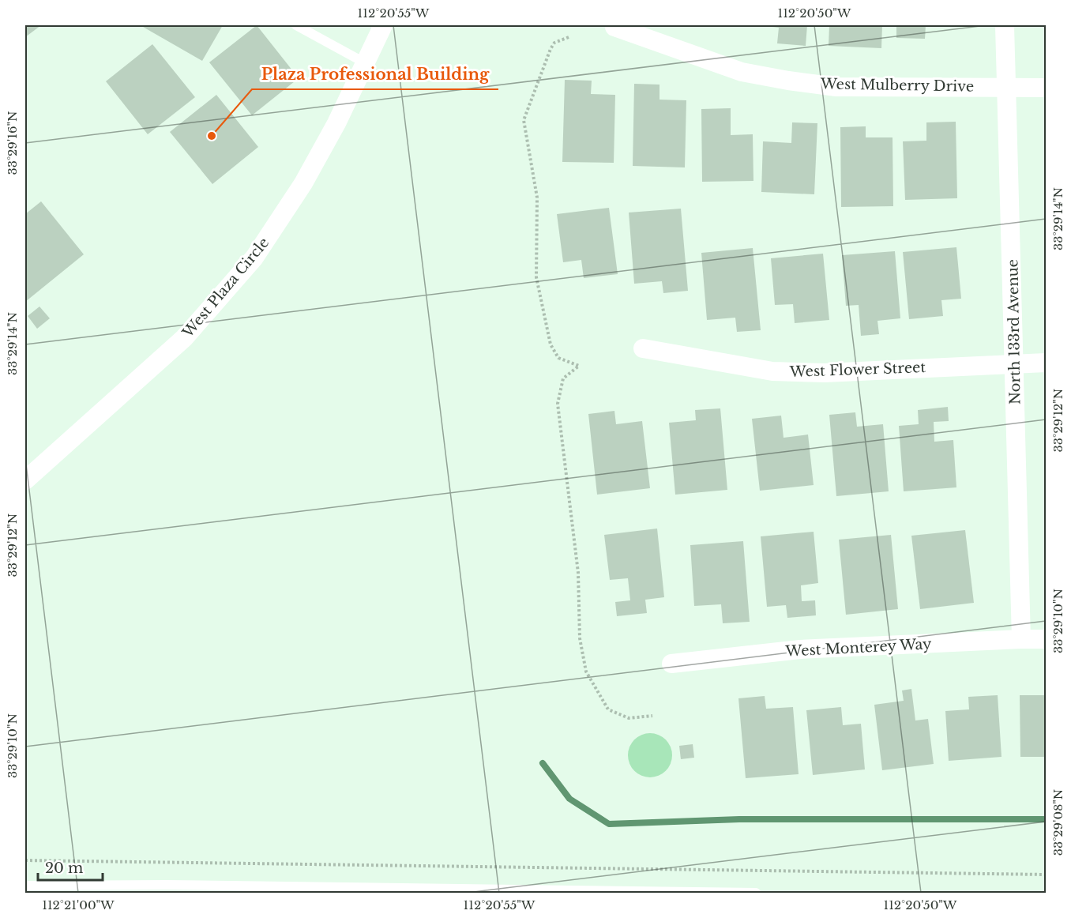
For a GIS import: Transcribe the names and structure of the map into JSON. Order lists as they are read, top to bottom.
{
  "streets": {
    "street": [
      "West Mulberry Drive",
      "West Plaza Circle",
      "North 133rd Avenue",
      "West Flower Street",
      "West Monterey Way"
    ]
  },
  "crossings": [
    ["West Mulberry Drive", "North 133rd Avenue"],
    ["North 133rd Avenue", "West Flower Street"],
    ["North 133rd Avenue", "West Monterey Way"]
  ],
  "places": ["Plaza Professional Building"],
  "scale_bar": "20 m",
  "coordinates": [
    "112°20'55\"W",
    "112°20'50\"W",
    "33°29'16\"N",
    "33°29'14\"N",
    "33°29'12\"N",
    "33°29'10\"N",
    "33°29'08\"N",
    "112°21'00\"W"
  ]
}
